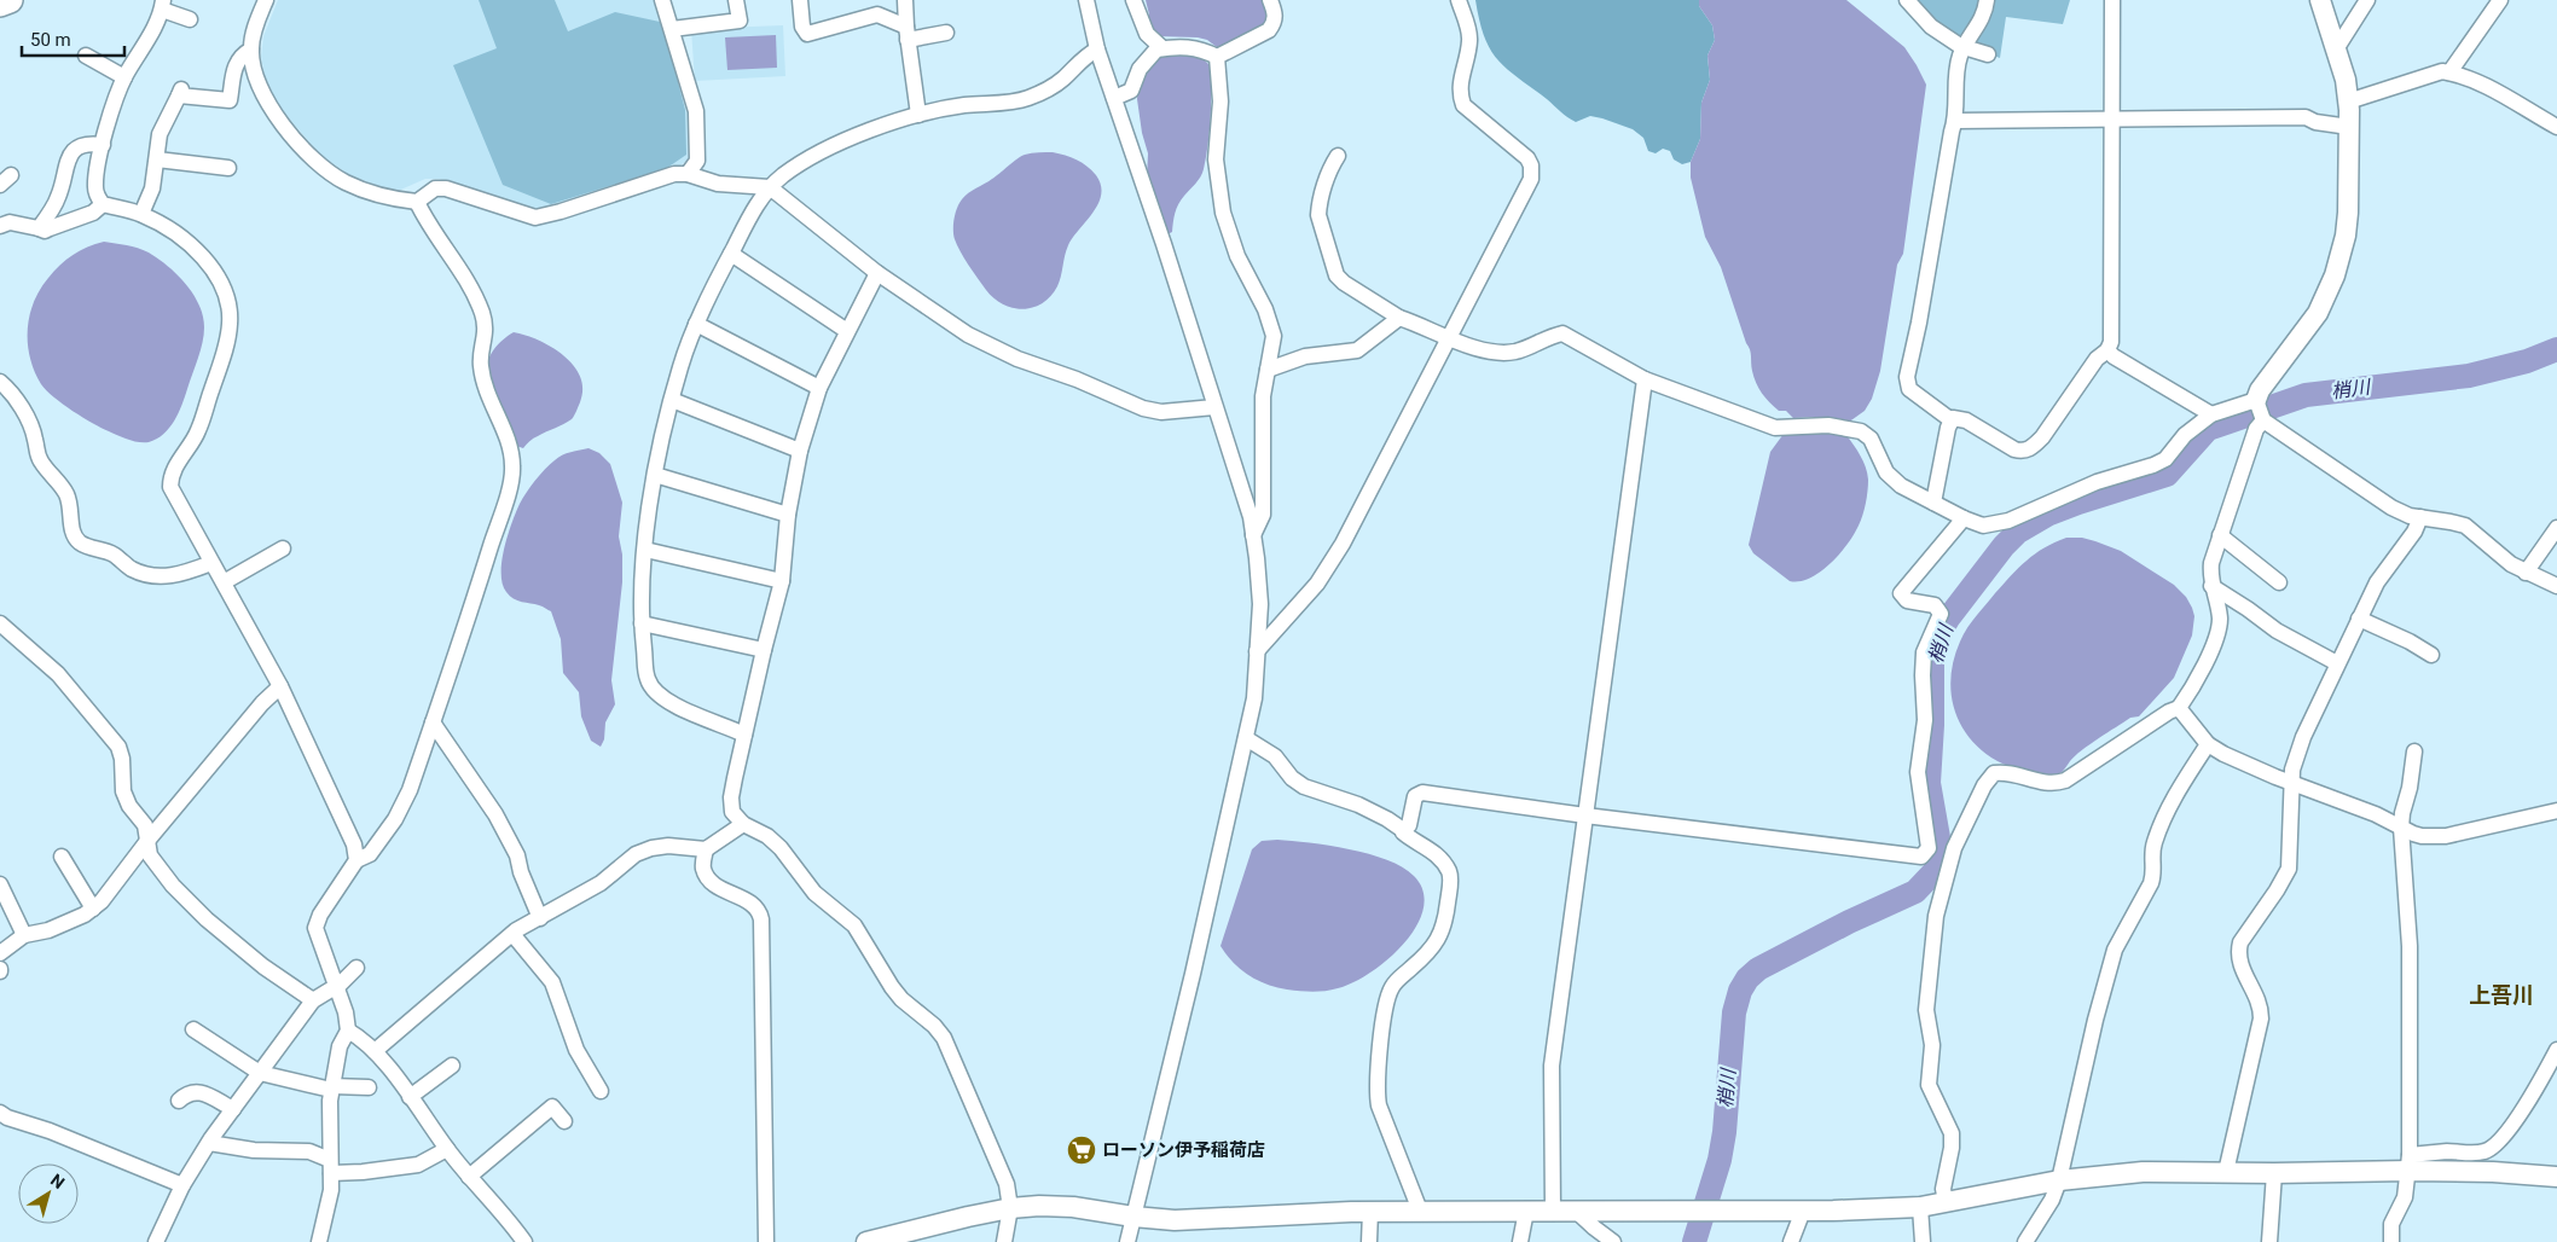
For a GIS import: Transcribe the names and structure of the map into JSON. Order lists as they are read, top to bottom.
{
  "districts": ["上吾川"],
  "water": ["梢川"],
  "places": {
    "supermarket": ["ローソン伊予稲荷店"]
  },
  "scale_bar": "50 m",
  "north": "top right"
}
